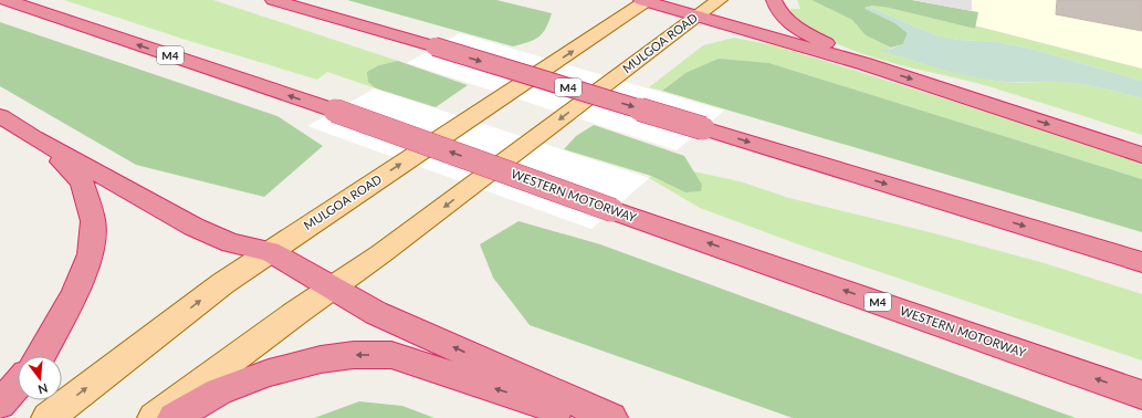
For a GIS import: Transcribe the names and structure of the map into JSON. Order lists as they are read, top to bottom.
{
  "streets": {
    "highway": ["M4", "WESTERN MOTORWAY"],
    "main road": ["MULGOA ROAD"]
  },
  "north": "bottom"
}
